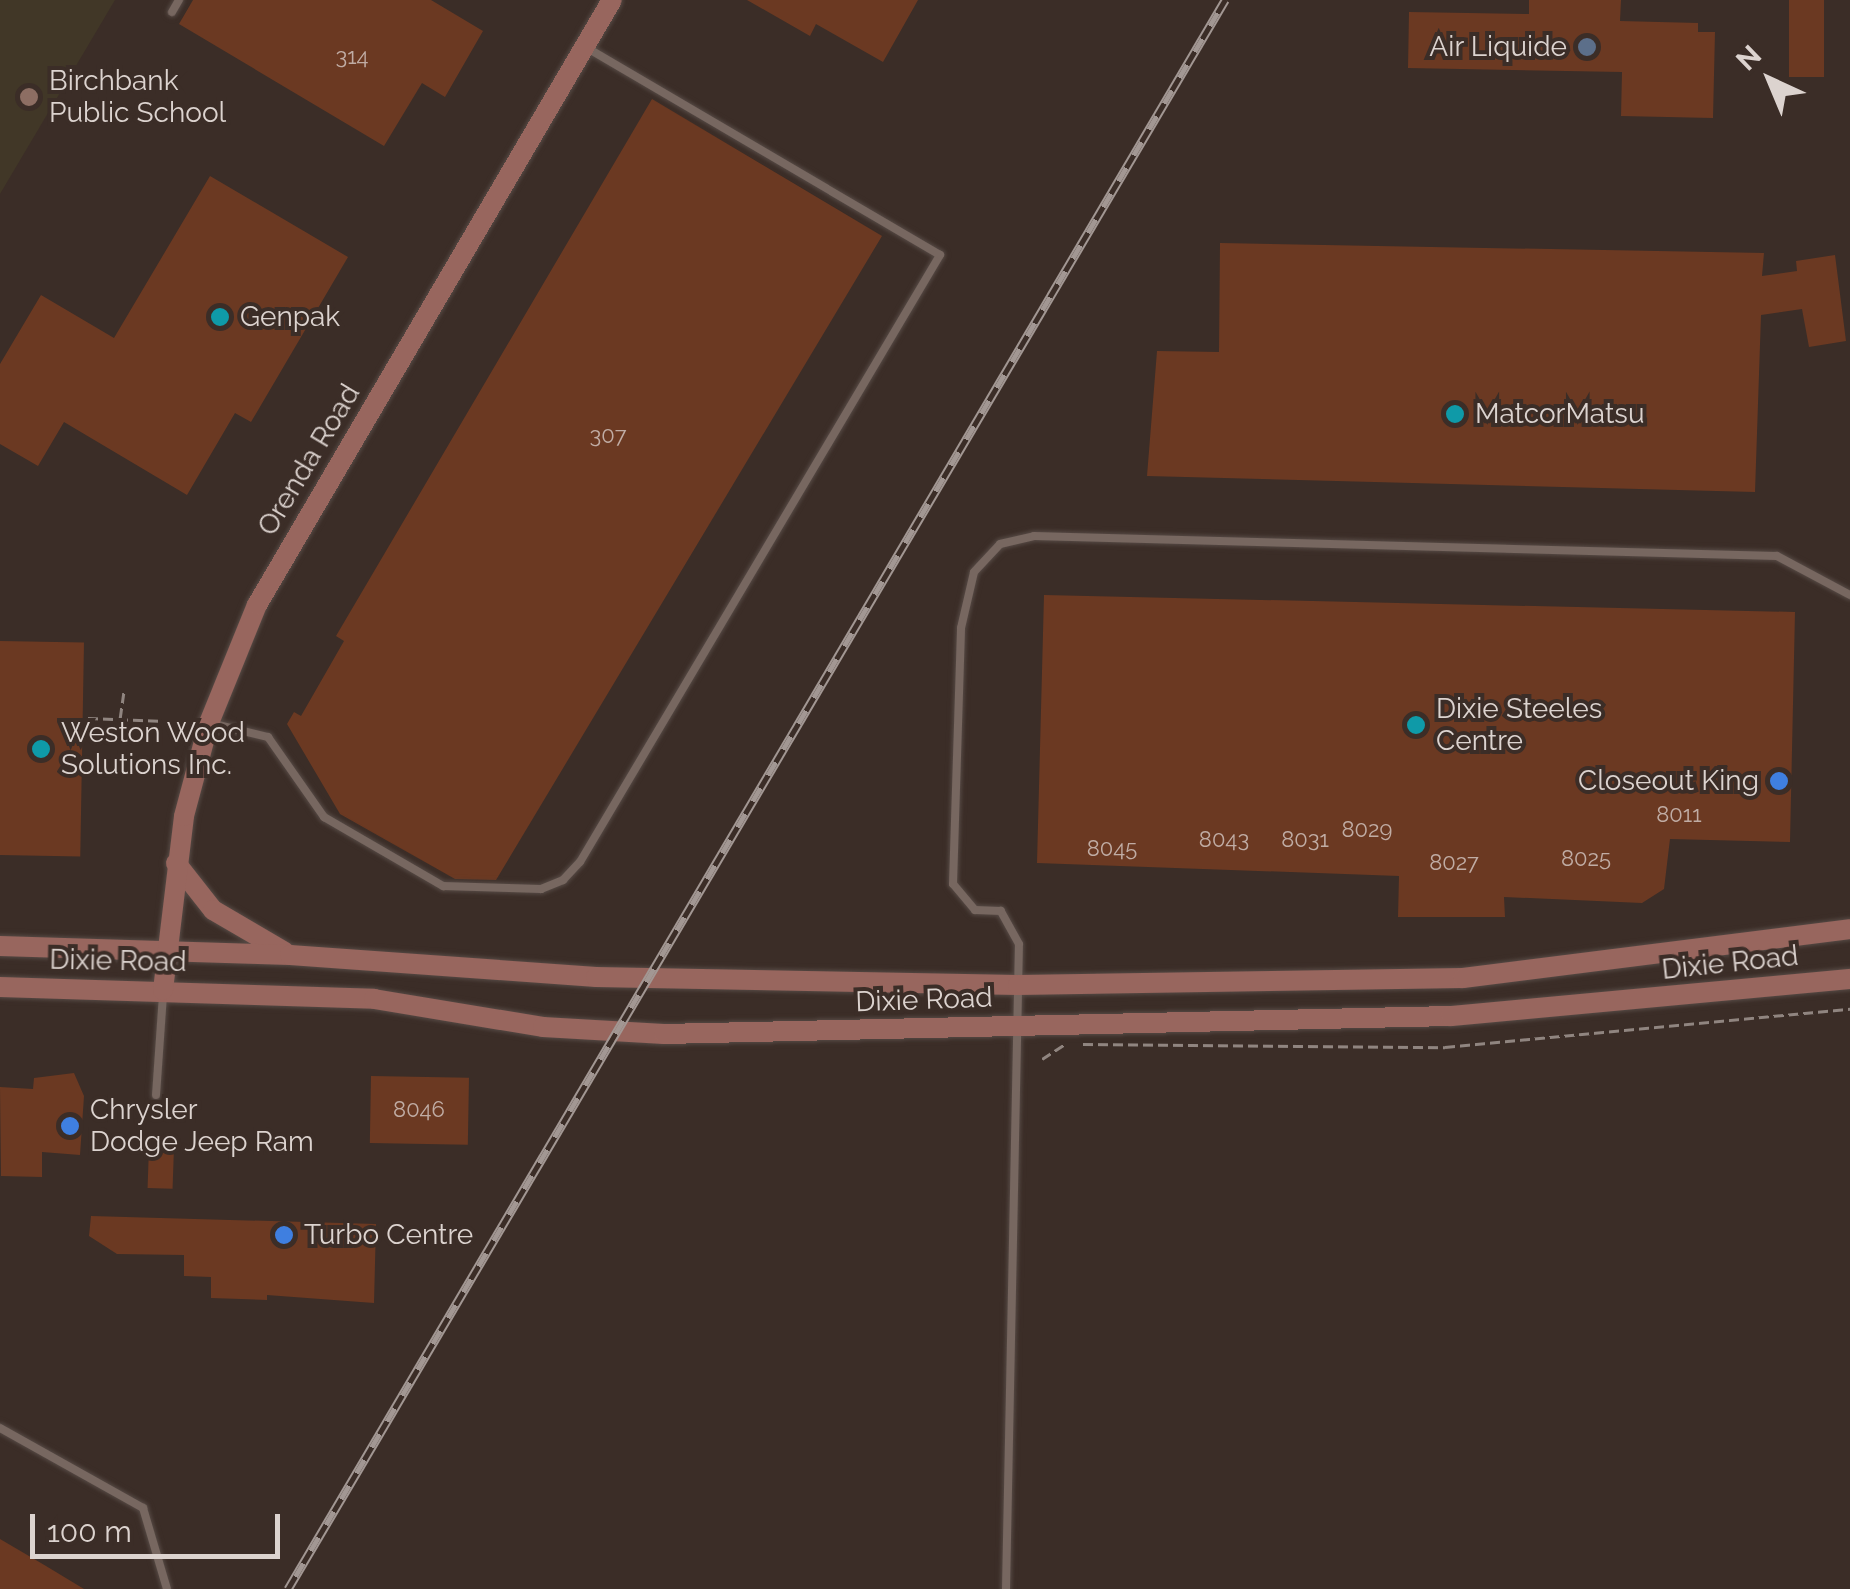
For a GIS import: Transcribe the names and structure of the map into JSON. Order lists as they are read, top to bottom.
{
  "streets": {
    "main road": ["Orenda Road", "Dixie Road"]
  },
  "crossings": [
    ["Orenda Road", "Dixie Road"]
  ],
  "places": [
    "Air Liquide",
    "Birchbank Public School",
    "Genpak",
    "MatcorMatsu",
    "Dixie Steeles Centre",
    "Weston Wood Solutions Inc.",
    "Closeout King",
    "Chrysler Dodge Jeep Ram",
    "Turbo Centre"
  ],
  "house_numbers": [
    "314",
    "307",
    "8011",
    "8029",
    "8043",
    "8031",
    "8045",
    "8025",
    "8027",
    "8046"
  ],
  "scale_bar": "100 m",
  "north": "top left"
}
